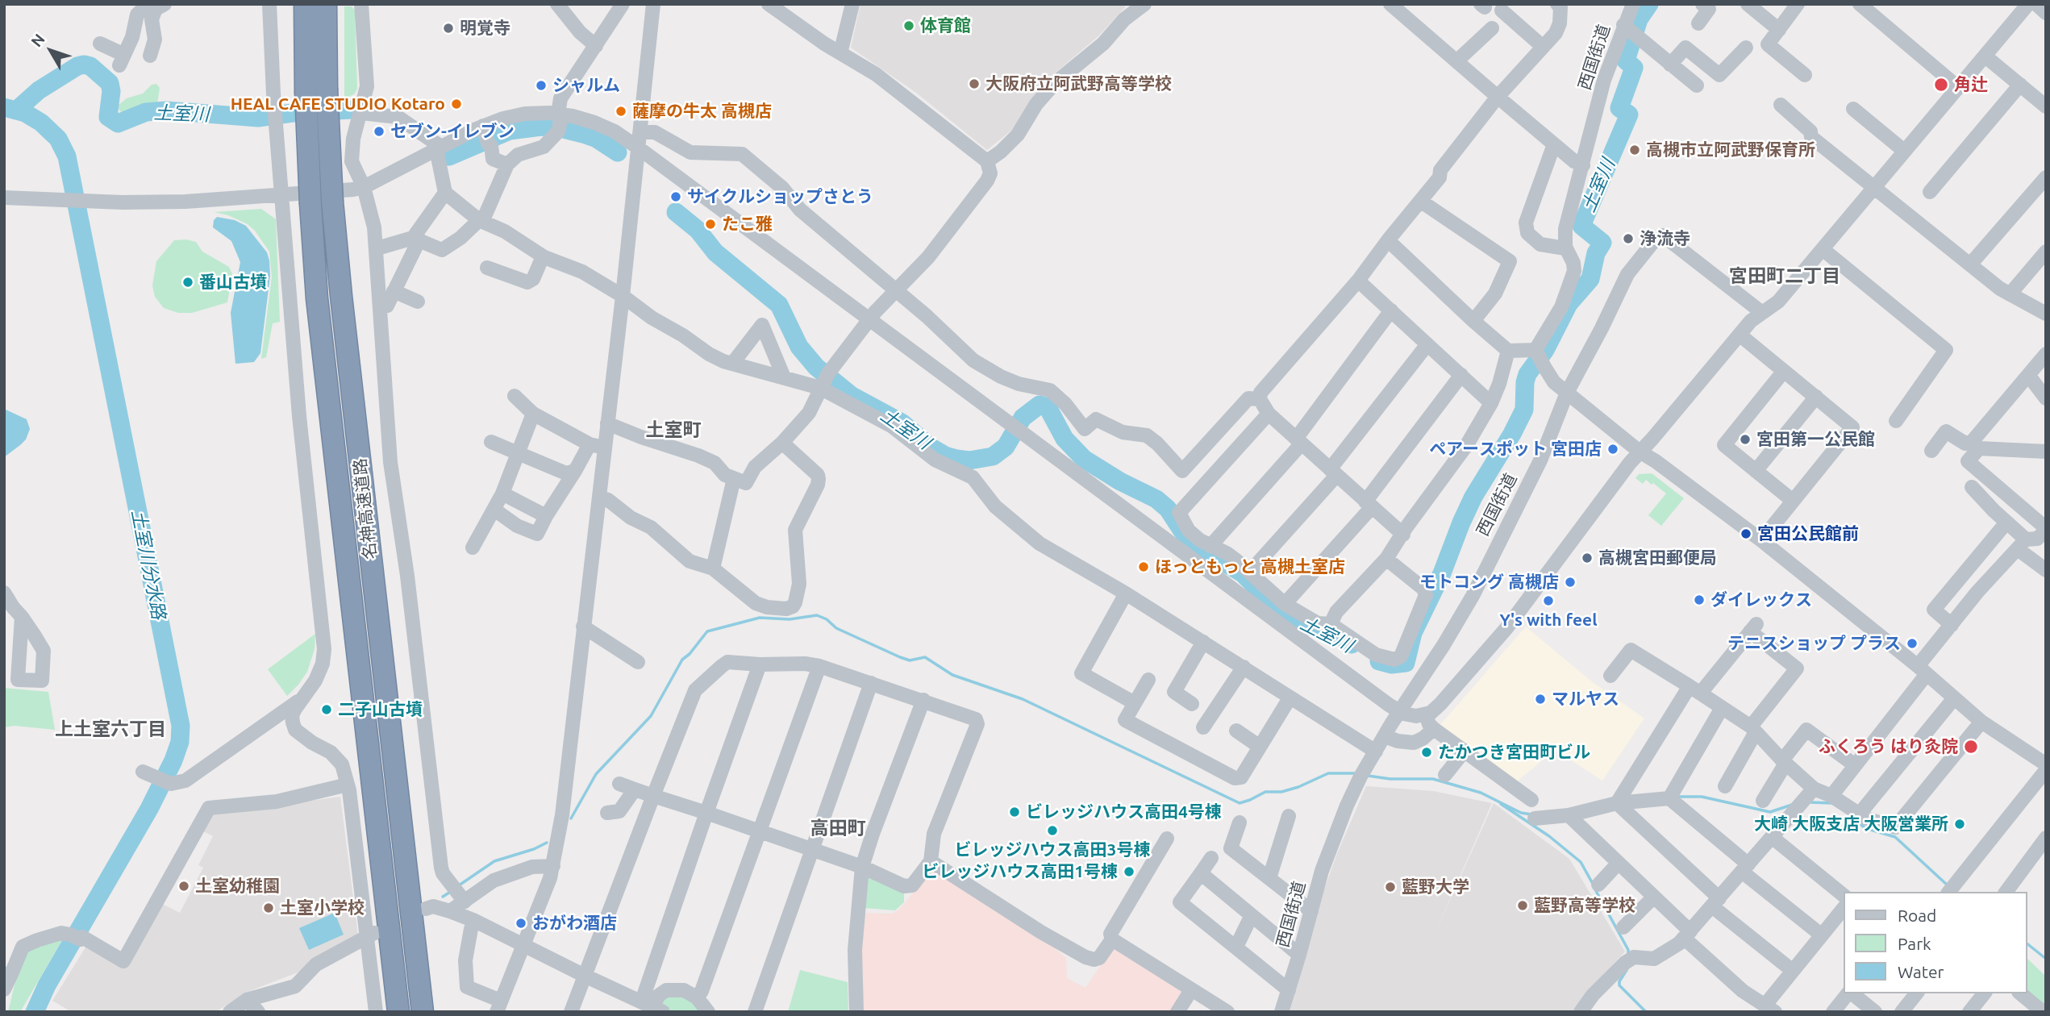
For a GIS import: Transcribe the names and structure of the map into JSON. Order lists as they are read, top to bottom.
{
  "streets": {
    "highway": ["名神高速道路"],
    "street": ["西国街道"]
  },
  "districts": [
    "宮田町二丁目",
    "土室町",
    "上土室六丁目",
    "高田町"
  ],
  "water": ["土室川", "土室川分水路"],
  "places": [
    "体育館",
    "明覚寺",
    "大阪府立阿武野高等学校",
    "角辻",
    "シャルム",
    "HEAL CAFE STUDIO Kotaro",
    "薩摩の牛太 高槻店",
    "セブン-イレブン",
    "高槻市立阿武野保育所",
    "サイクルショップさとう",
    "たこ雅",
    "浄流寺",
    "番山古墳",
    "宮田第一公民館",
    "ペアースポット 宮田店",
    "宮田公民館前",
    "高槻宮田郵便局",
    "ほっともっと 高槻土室店",
    "モトコング 高槻店",
    "ダイレックス",
    "Y's with feel",
    "テニスショップ プラス",
    "マルヤス",
    "二子山古墳",
    "ふくろう はり灸院",
    "たかつき宮田町ビル",
    "ビレッジハウス高田4号棟",
    "大崎 大阪支店 大阪営業所",
    "ビレッジハウス高田3号棟",
    "ビレッジハウス高田1号棟",
    "土室幼稚園",
    "藍野大学",
    "藍野高等学校",
    "土室小学校",
    "おがわ酒店"
  ],
  "legend": ["Road", "Park", "Water"],
  "north": "top left"
}
